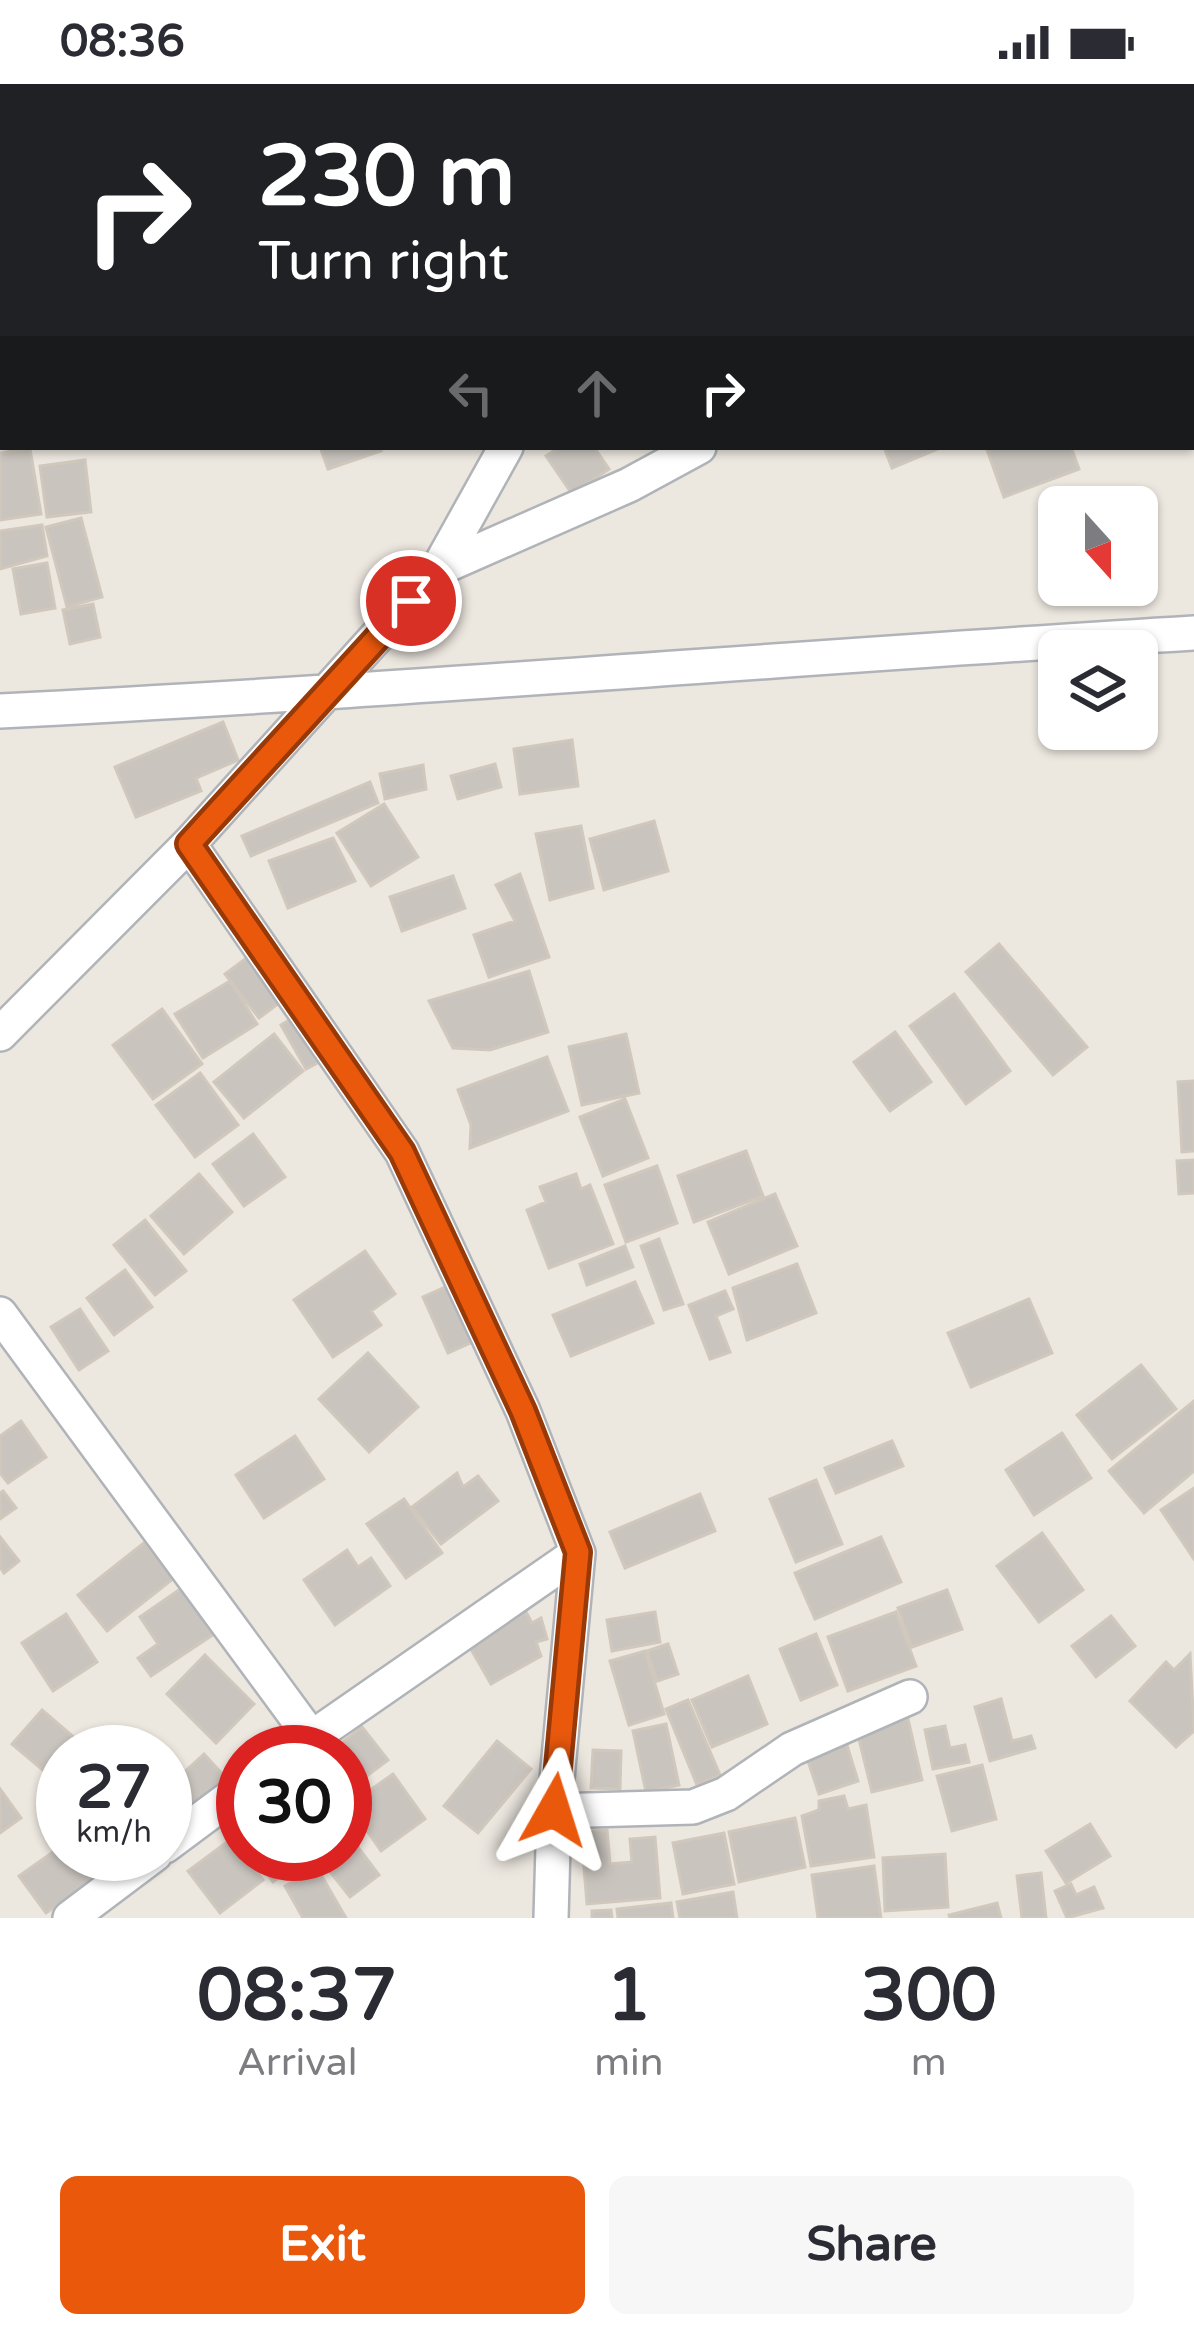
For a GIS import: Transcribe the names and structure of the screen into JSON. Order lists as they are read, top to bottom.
{
  "north": "bottom",
  "page": {
    "status": "08:36",
    "turn": ["230 m", "Turn right"],
    "speed": "27 km/h",
    "limit": "30",
    "eta": [
      "08:37",
      "Arrival",
      "1",
      "min",
      "300",
      "m"
    ],
    "buttons": ["Exit", "Share"]
  }
}
